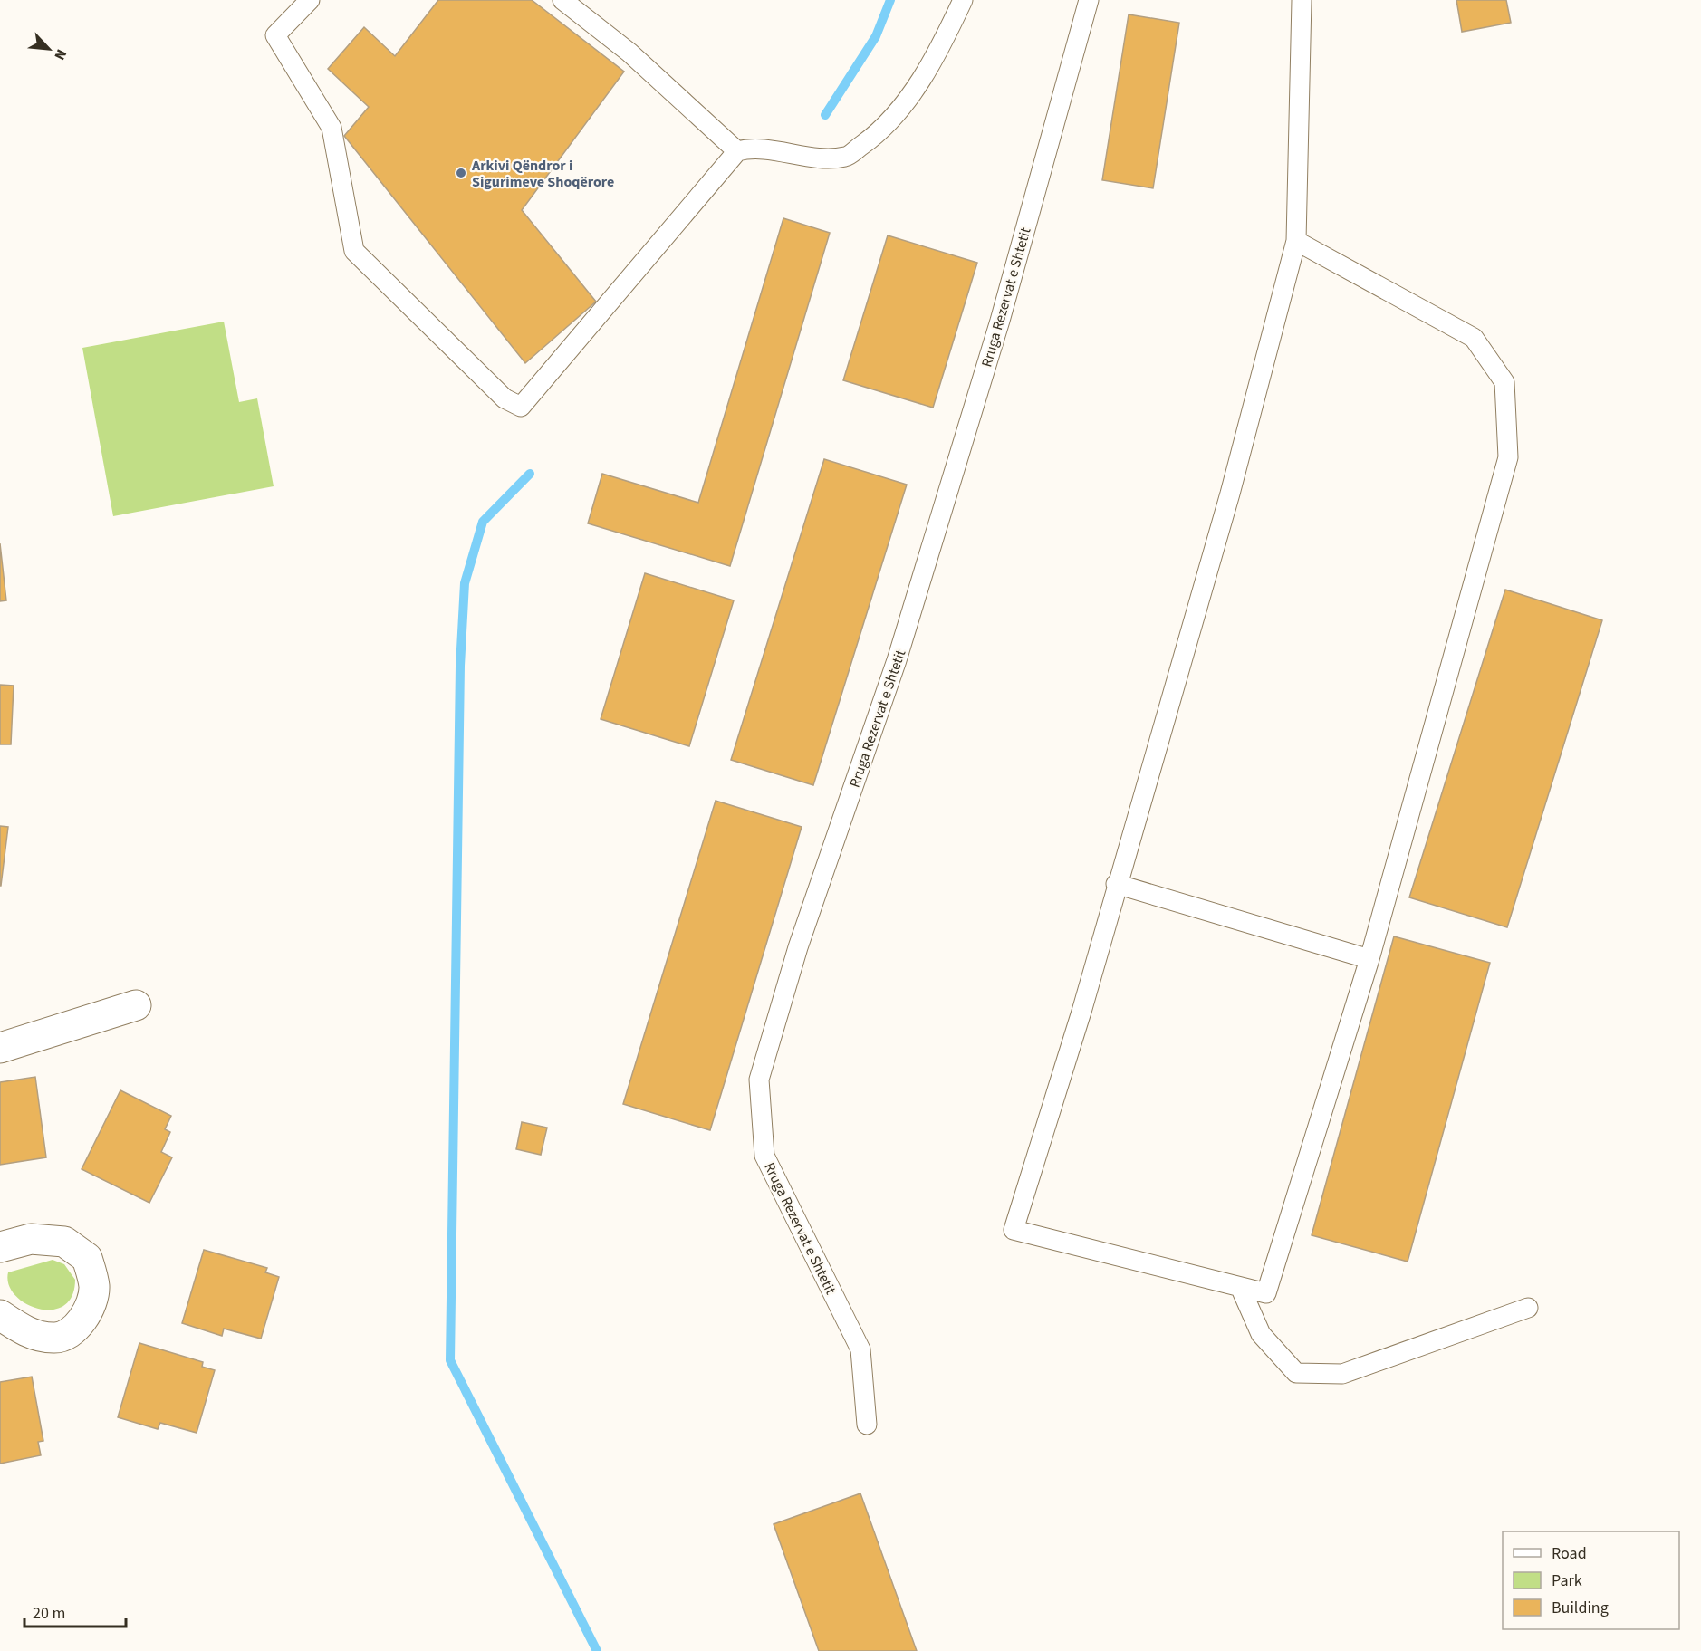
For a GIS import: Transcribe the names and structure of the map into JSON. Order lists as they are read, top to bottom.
{
  "streets": {
    "lane": ["Rruga Rezervat e Shtetit"]
  },
  "places": ["Arkivi Qëndror i Sigurimeve Shoqërore"],
  "legend": ["Road", "Park", "Building"],
  "scale_bar": "20 m",
  "north": "bottom right"
}
